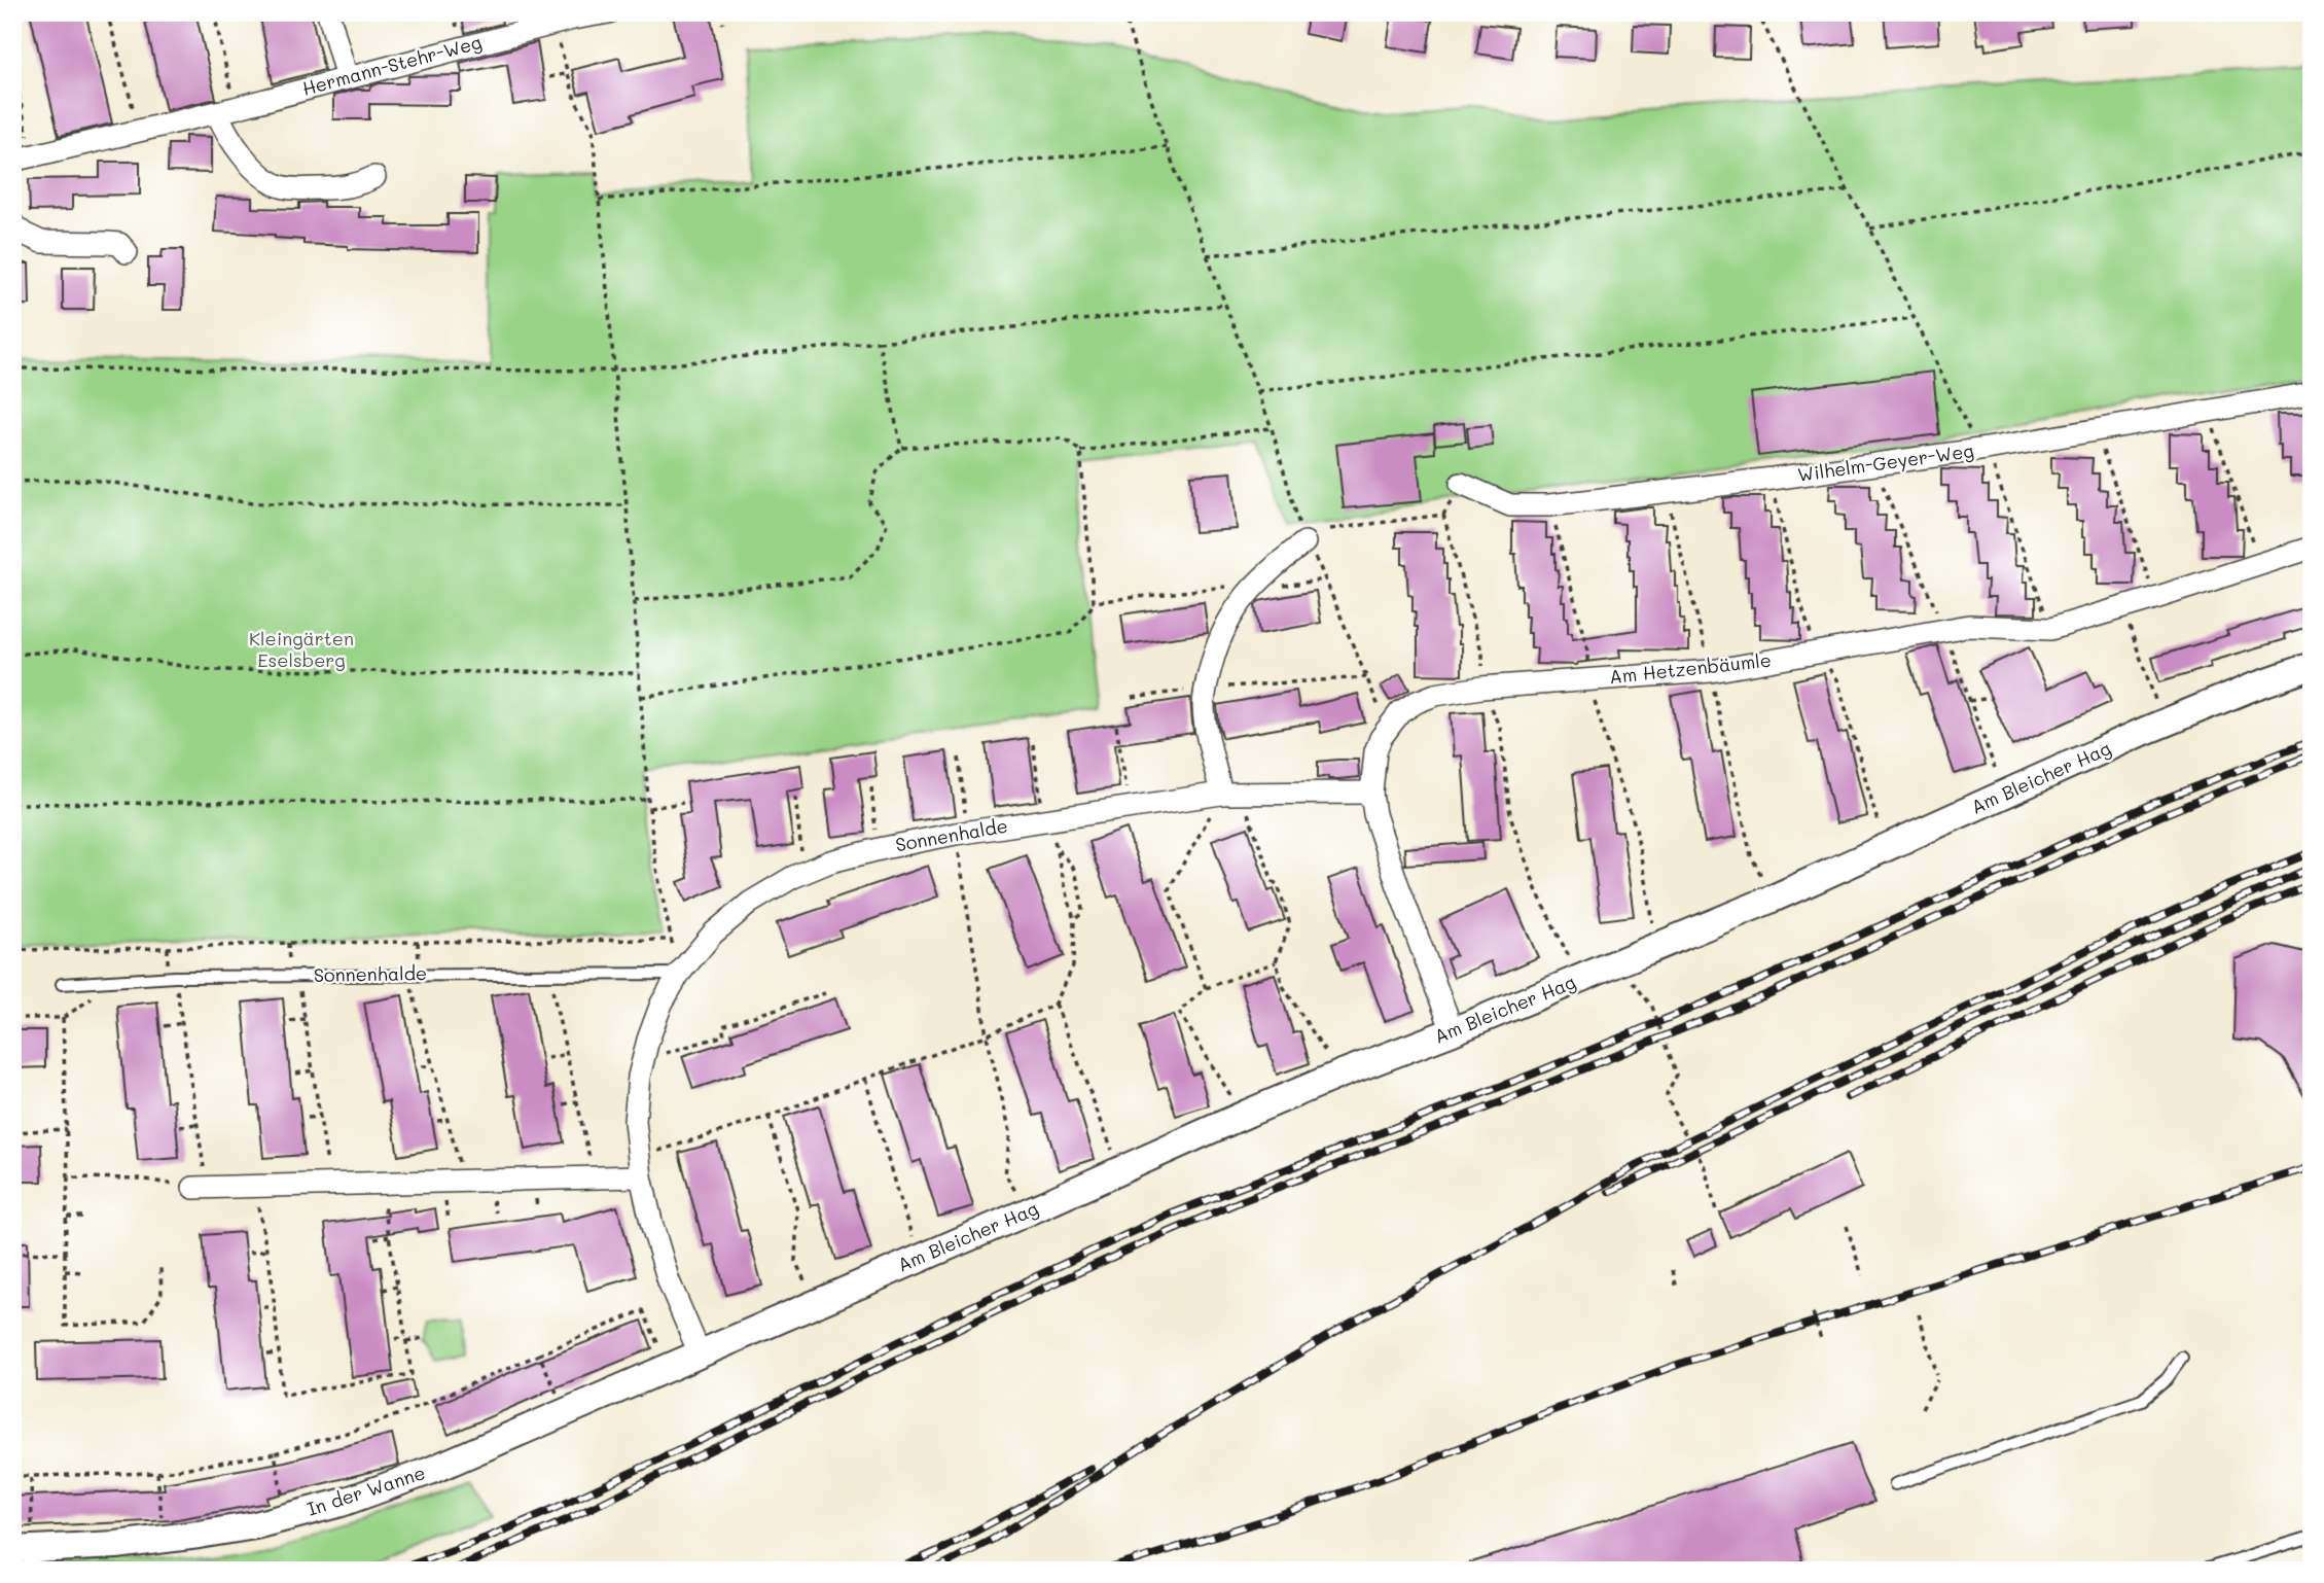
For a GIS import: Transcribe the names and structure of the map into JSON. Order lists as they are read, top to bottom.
{
  "streets": {
    "street": [
      "Hermann-Stehr-Weg",
      "Wilhelm-Geyer-Weg",
      "Am Hetzenbäumle",
      "Am Bleicher Hag",
      "Sonnenhalde",
      "In der Wanne"
    ]
  },
  "crossings": [
    ["Am Hetzenbäumle", "Am Bleicher Hag"],
    ["Am Hetzenbäumle", "Sonnenhalde"],
    ["Am Bleicher Hag", "Sonnenhalde"],
    ["Am Bleicher Hag", "In der Wanne"],
    ["Sonnenhalde", "In der Wanne"]
  ],
  "parks": ["Kleingärten Eselsberg"]
}
